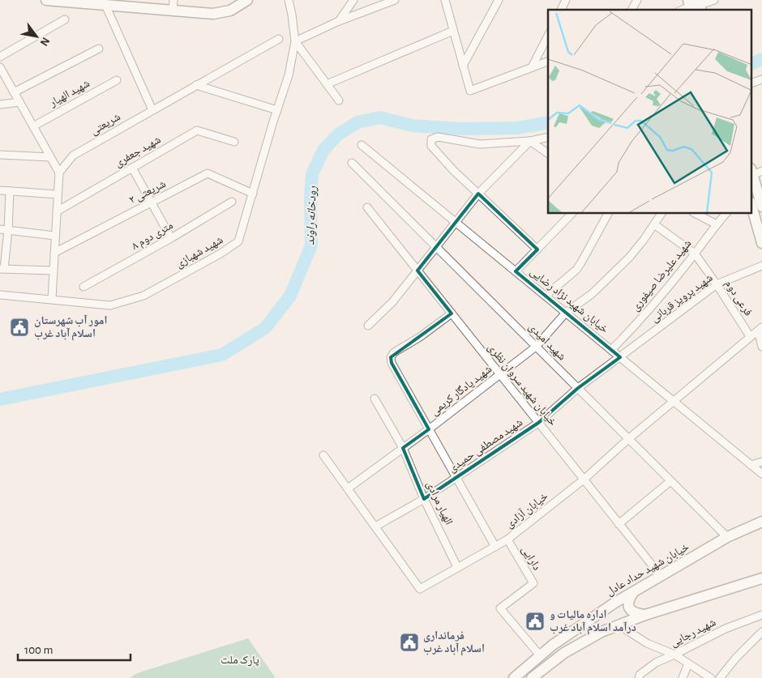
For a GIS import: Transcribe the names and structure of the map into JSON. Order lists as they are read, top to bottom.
{
  "streets": {
    "main road": ["خیابان شهید حداد عادل"],
    "street": [
      "شهید الهیار",
      "شریعتی",
      "شهید جعفری",
      "شریعتی ۲",
      "۸ متری دوم",
      "شهید شهبازی",
      "شهید علیرضا صیفوری",
      "شهید پرویز قربانی",
      "فرعی دوم",
      "خیابان شهید نژاد رضایی",
      "شهید امیدی",
      "خیابان شهید سروان نظری",
      "شهید یادگار کریمی",
      "شهید مصطفی حمیدی",
      "الهیار مرادی",
      "خیابان آزادی",
      "دارایی",
      "شهید رجایی"
    ]
  },
  "crossings": [
    ["شریعتی ۲", "شهید شهبازی"],
    ["شهید علیرضا صیفوری", "فرعی دوم"],
    ["شهید علیرضا صیفوری", "خیابان شهید نژاد رضایی"],
    ["شهید پرویز قربانی", "فرعی دوم"],
    ["شهید پرویز قربانی", "خیابان شهید نژاد رضایی"],
    ["شهید پرویز قربانی", "شهید مصطفی حمیدی"],
    ["فرعی دوم", "شهید یادگار کریمی"],
    ["فرعی دوم", "خیابان آزادی"],
    ["خیابان شهید نژاد رضایی", "شهید یادگار کریمی"],
    ["خیابان شهید نژاد رضایی", "شهید مصطفی حمیدی"],
    ["خیابان شهید نژاد رضایی", "خیابان آزادی"],
    ["شهید امیدی", "شهید یادگار کریمی"],
    ["شهید امیدی", "شهید مصطفی حمیدی"],
    ["شهید امیدی", "خیابان آزادی"],
    ["شهید امیدی", "خیابان شهید حداد عادل"],
    ["خیابان شهید سروان نظری", "شهید یادگار کریمی"],
    ["خیابان شهید سروان نظری", "شهید مصطفی حمیدی"],
    ["خیابان شهید سروان نظری", "خیابان آزادی"],
    ["خیابان شهید سروان نظری", "خیابان شهید حداد عادل"],
    ["شهید یادگار کریمی", "الهیار مرادی"],
    ["شهید یادگار کریمی", "خیابان آزادی"],
    ["شهید مصطفی حمیدی", "الهیار مرادی"],
    ["شهید مصطفی حمیدی", "خیابان آزادی"],
    ["الهیار مرادی", "خیابان آزادی"],
    ["خیابان آزادی", "دارایی"],
    ["دارایی", "خیابان شهید حداد عادل"]
  ],
  "water": ["رودخانه راوند"],
  "parks": ["پارک ملت"],
  "places": {
    "public building": ["امور آب شهرستان اسلام آباد غرب", "اداره مالیات و درآمد اسلام آباد غرب", "فرمانداری اسلام آباد غرب"]
  },
  "scale_bar": "100 m",
  "north": "bottom right"
}
